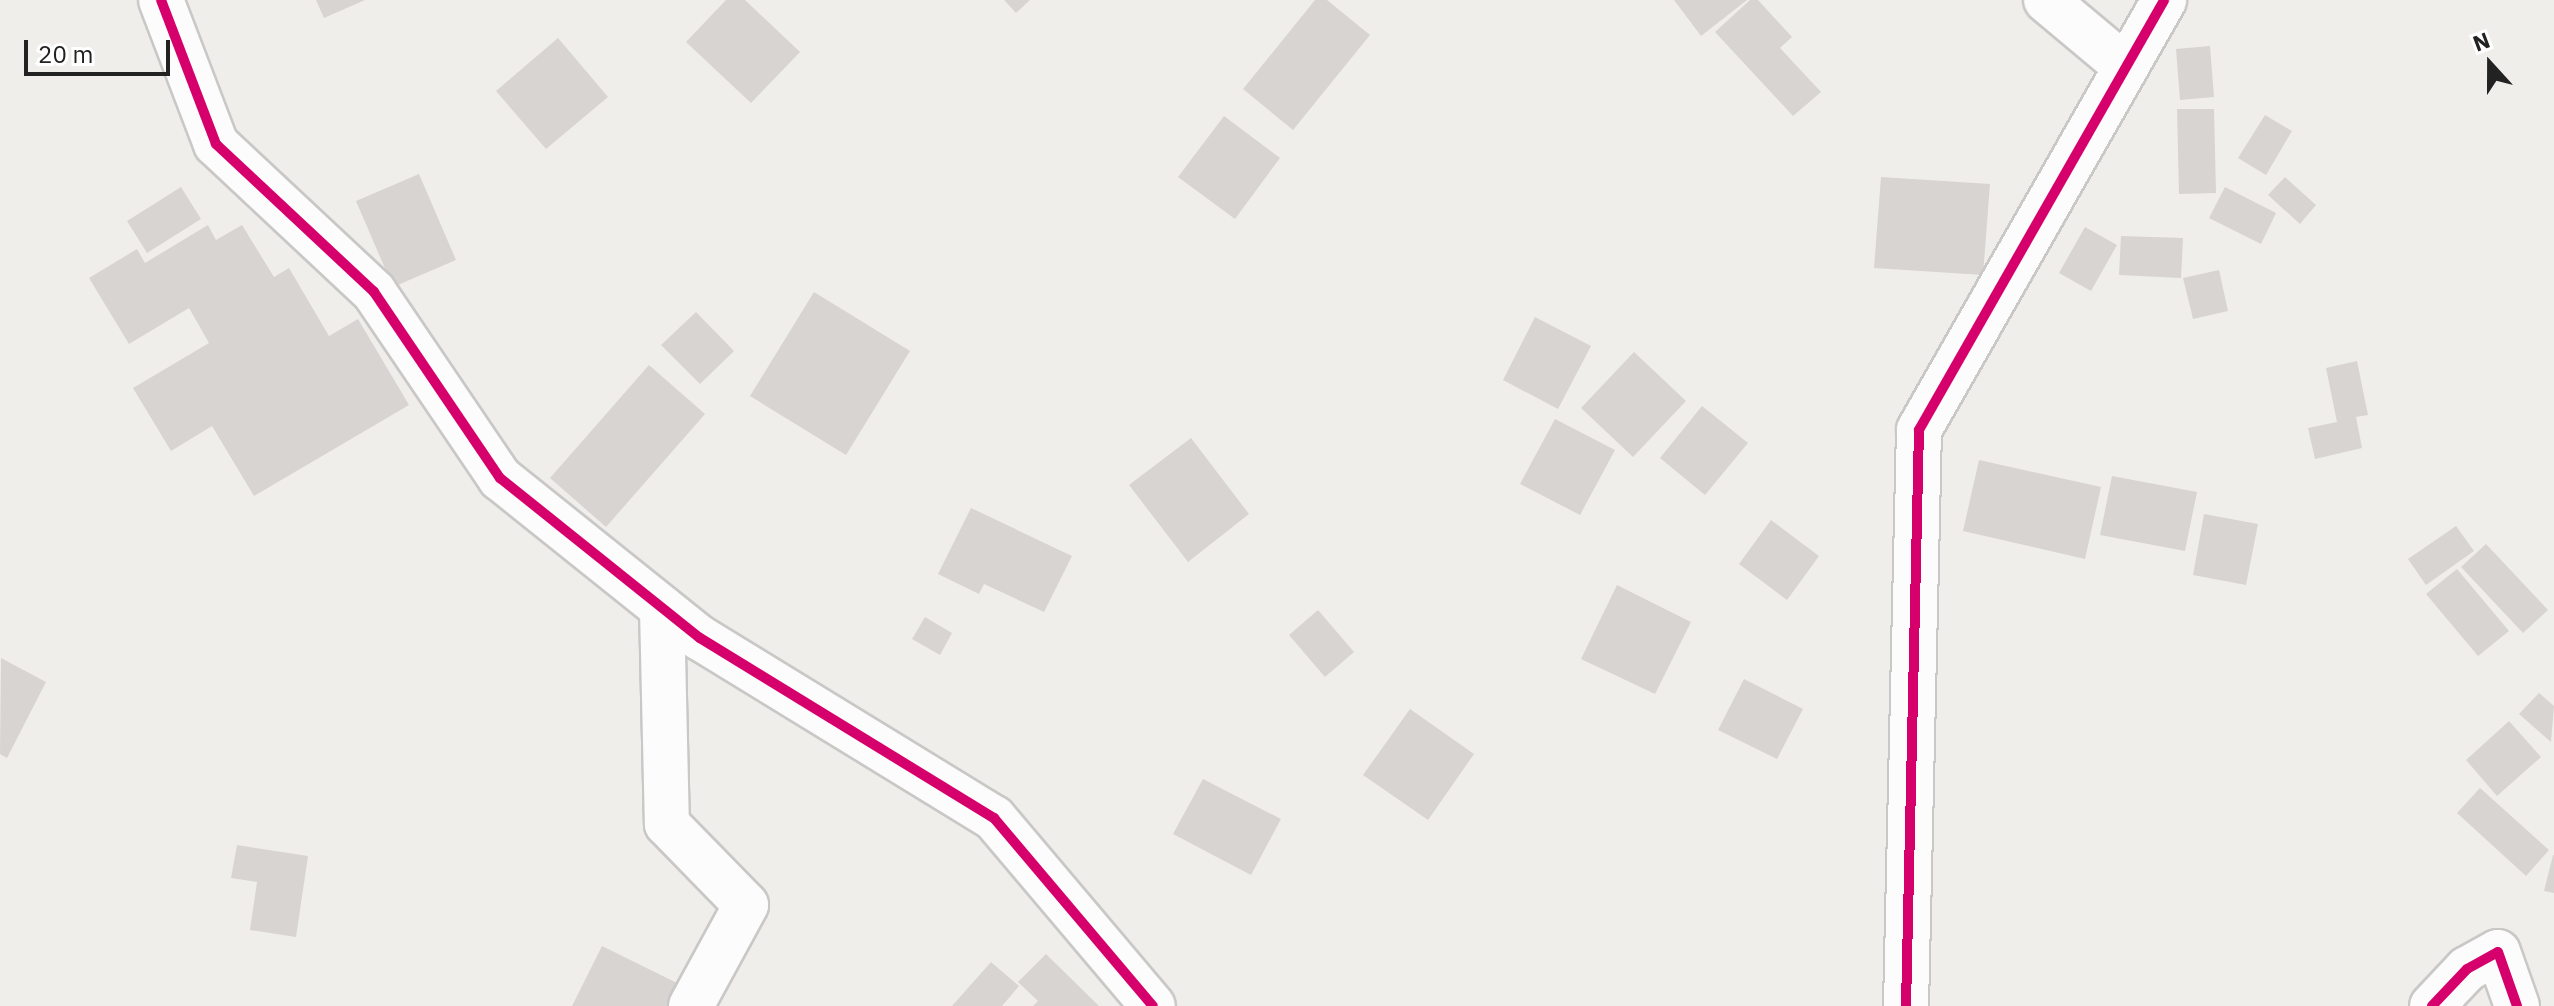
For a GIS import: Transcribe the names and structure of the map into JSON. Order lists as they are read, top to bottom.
{
  "scale_bar": "20 m",
  "north": "top"
}
